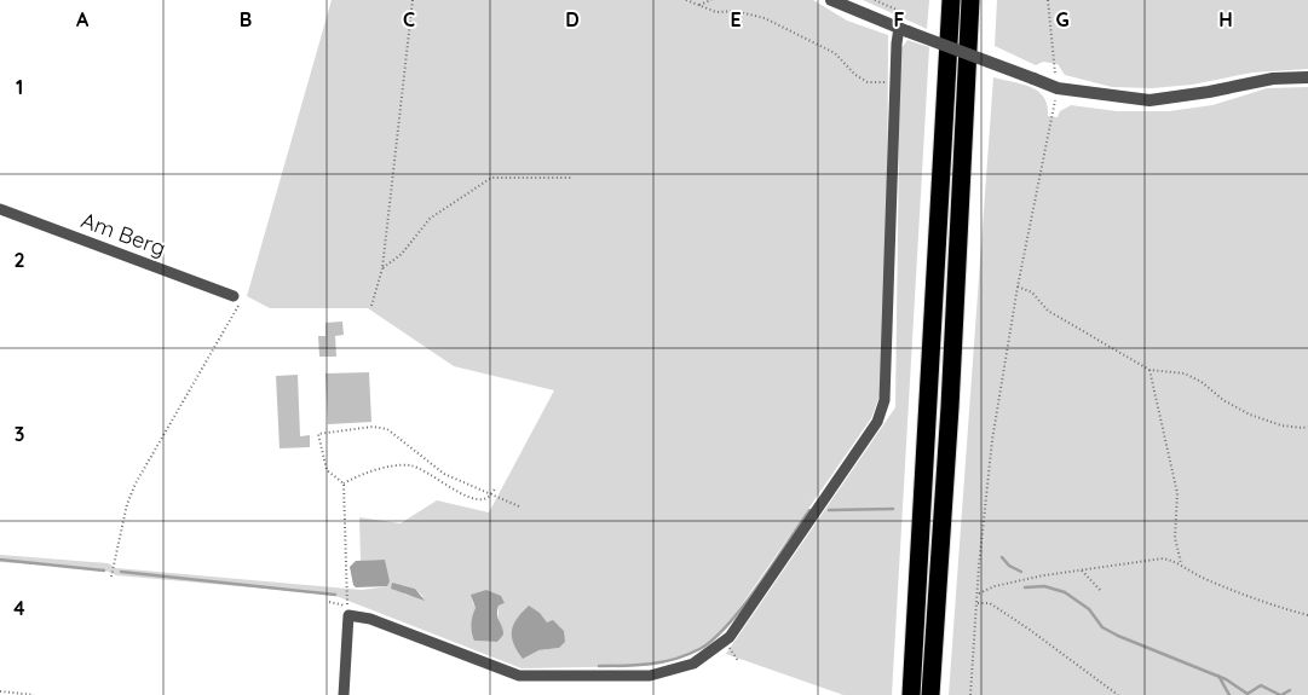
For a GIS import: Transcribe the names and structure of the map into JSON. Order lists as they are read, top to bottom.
{
  "streets": {
    "street": ["Am Berg"]
  },
  "grid": {
    "columns": [
      "A",
      "B",
      "C",
      "D",
      "E",
      "F",
      "G",
      "H"
    ],
    "rows": [
      "1",
      "2",
      "3",
      "4"
    ]
  }
}
